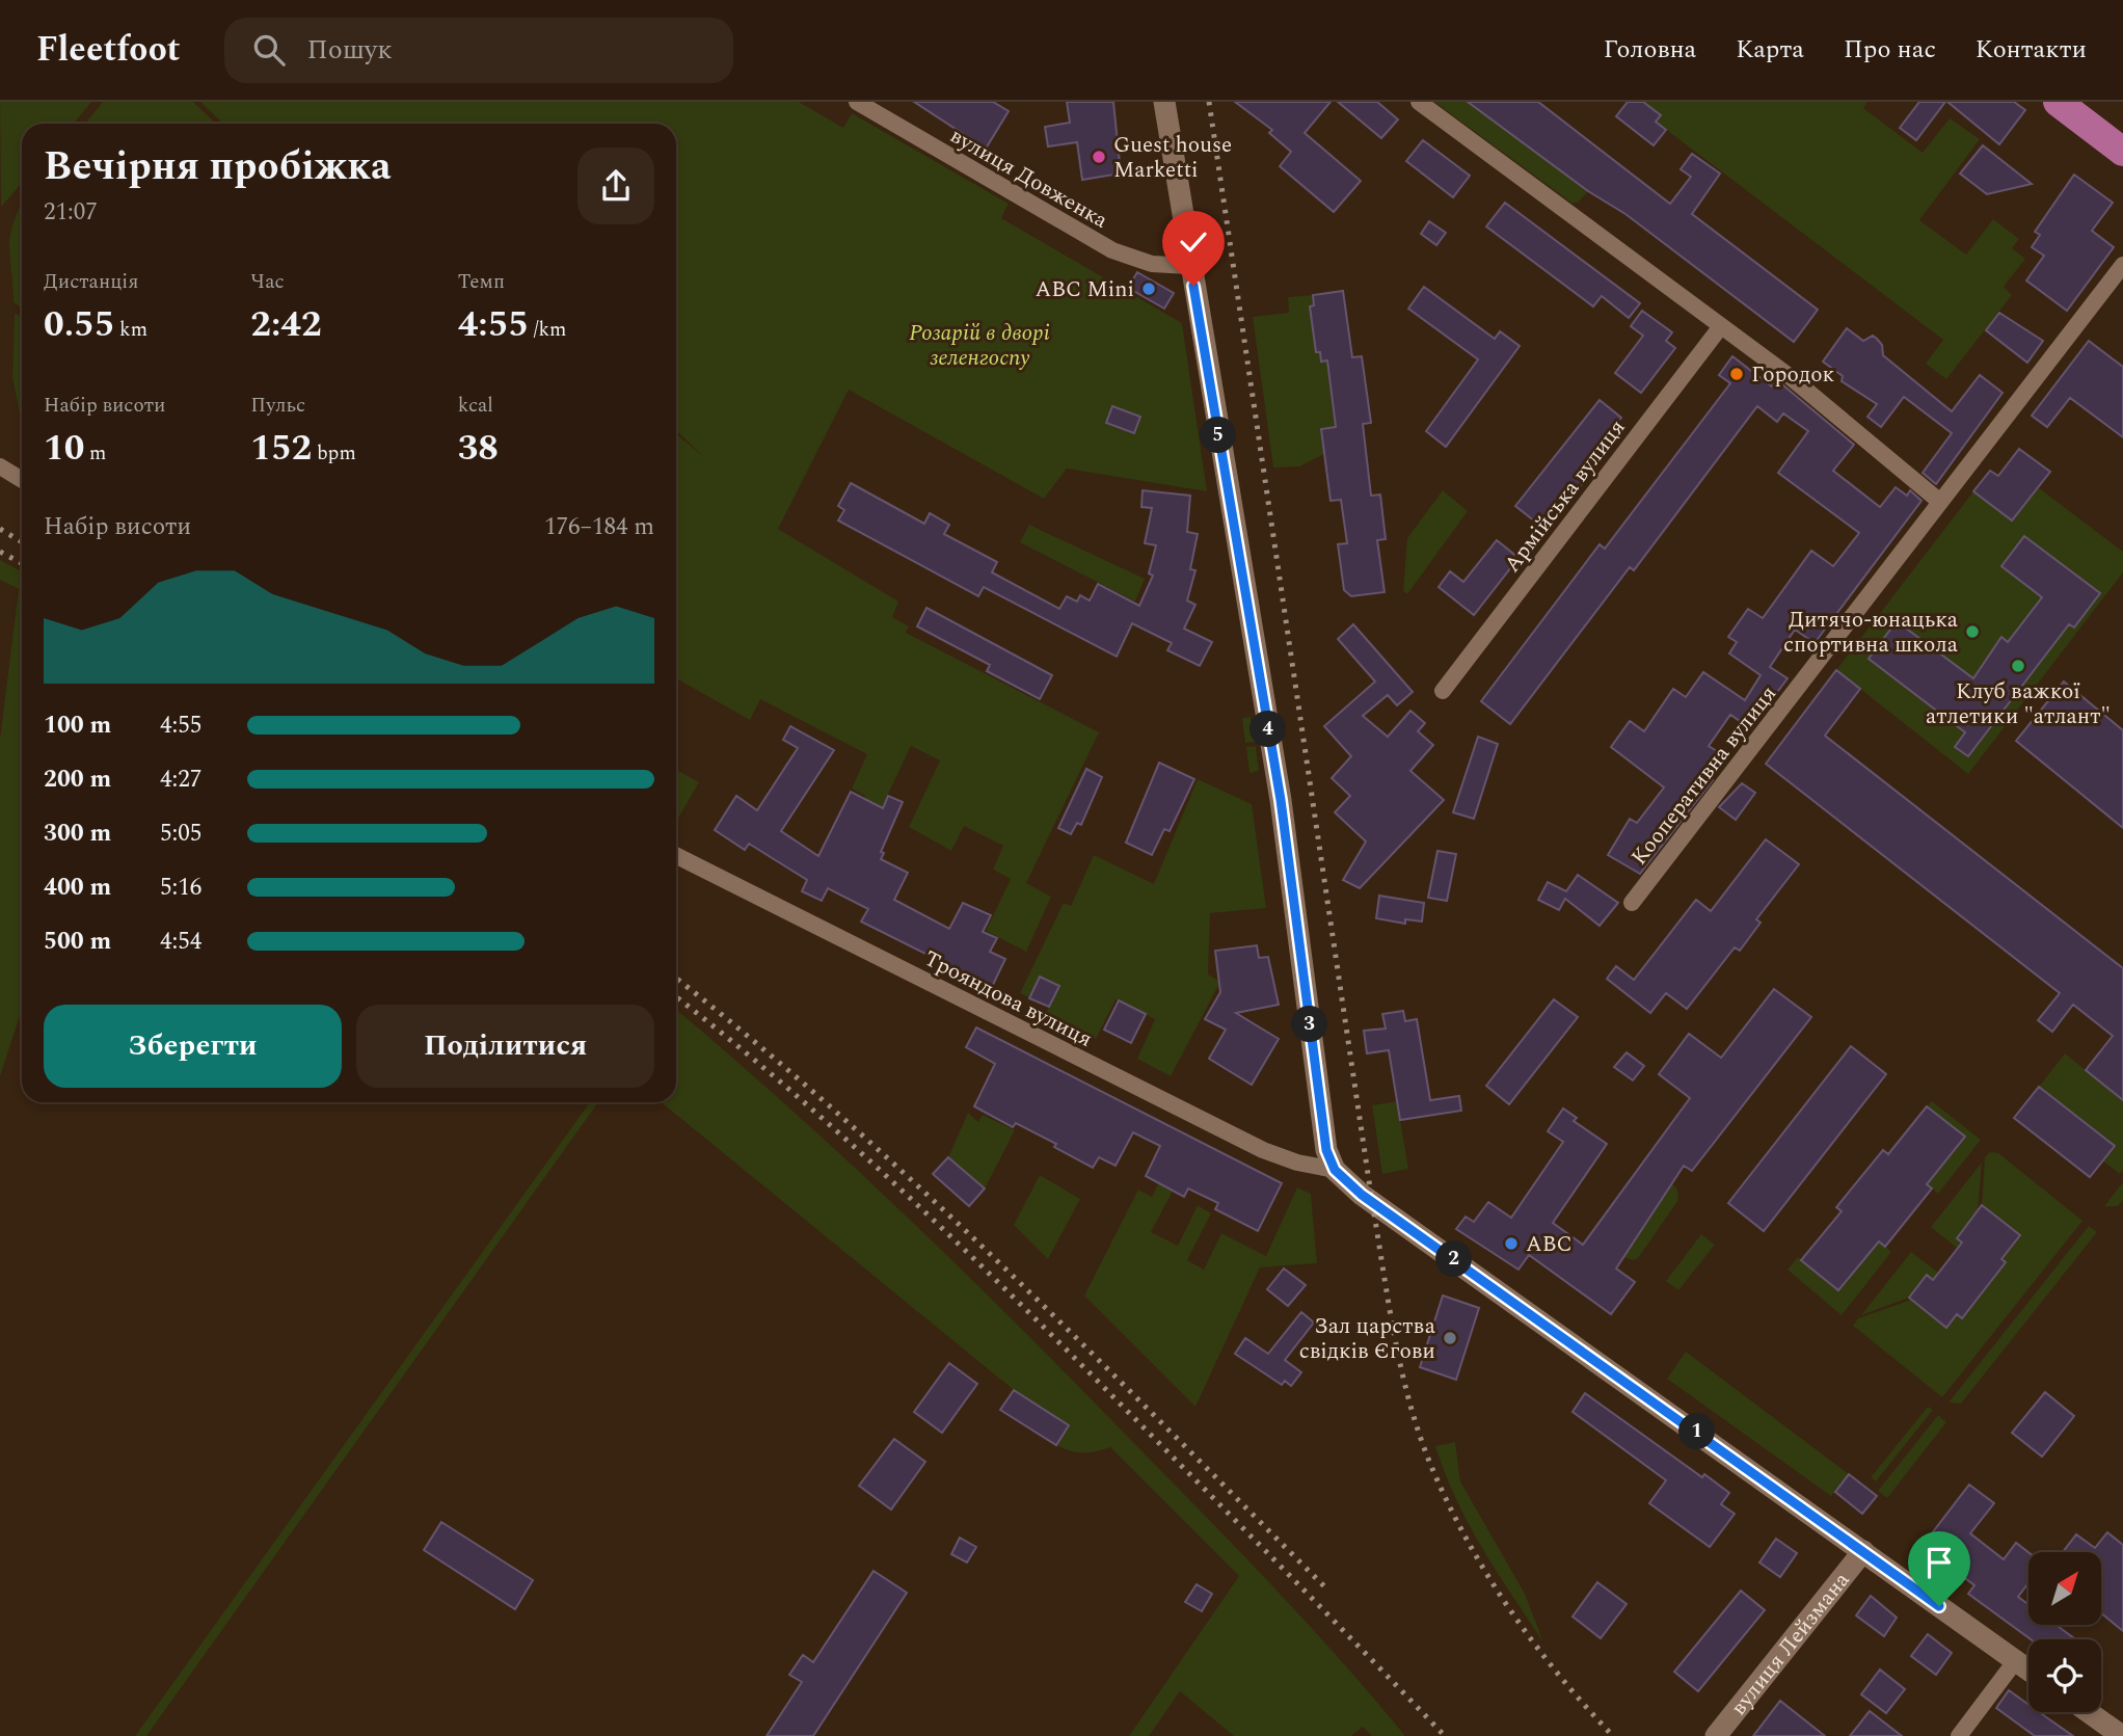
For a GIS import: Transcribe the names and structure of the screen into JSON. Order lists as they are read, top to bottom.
{
  "streets": {
    "street": [
      "вулиця Довженка",
      "Армійська вулиця",
      "Кооперативна вулиця",
      "Трояндова вулиця",
      "вулиця Лейзмана"
    ]
  },
  "parks": ["Розарій в дворі зеленгоспу"],
  "places": [
    "Guest house Marketti",
    "ABC Mini",
    "Городок",
    "Дитячо-юнацька спортивна школа",
    "Клуб важкої атлетики \"атлант\"",
    "ABC",
    "Зал царства свідків Єгови"
  ],
  "north": "top right",
  "page": {
    "header": "Fleetfoot",
    "search": "Пошук",
    "nav": [
      "Головна",
      "Карта",
      "Про нас",
      "Контакти"
    ],
    "heading": ["Вечірня пробіжка", "21:07"],
    "stats": [
      ["Дистанція", "0.55 km"],
      ["Час", "2:42"],
      ["Темп", "4:55 /km"],
      ["Набір висоти", "10 m"],
      ["Пульс", "152 bpm"],
      ["kcal", "38"]
    ],
    "pins": [
      "5",
      "4",
      "3",
      "2",
      "1"
    ],
    "chart": ["Набір висоти", "176–184 m"],
    "list": [
      {
        "name": "100 m",
        "note": "4:55"
      },
      {
        "name": "200 m",
        "note": "4:27"
      },
      {
        "name": "300 m",
        "note": "5:05"
      },
      {
        "name": "400 m",
        "note": "5:16"
      },
      {
        "name": "500 m",
        "note": "4:54"
      }
    ],
    "buttons": ["Зберегти", "Поділитися"]
  }
}
